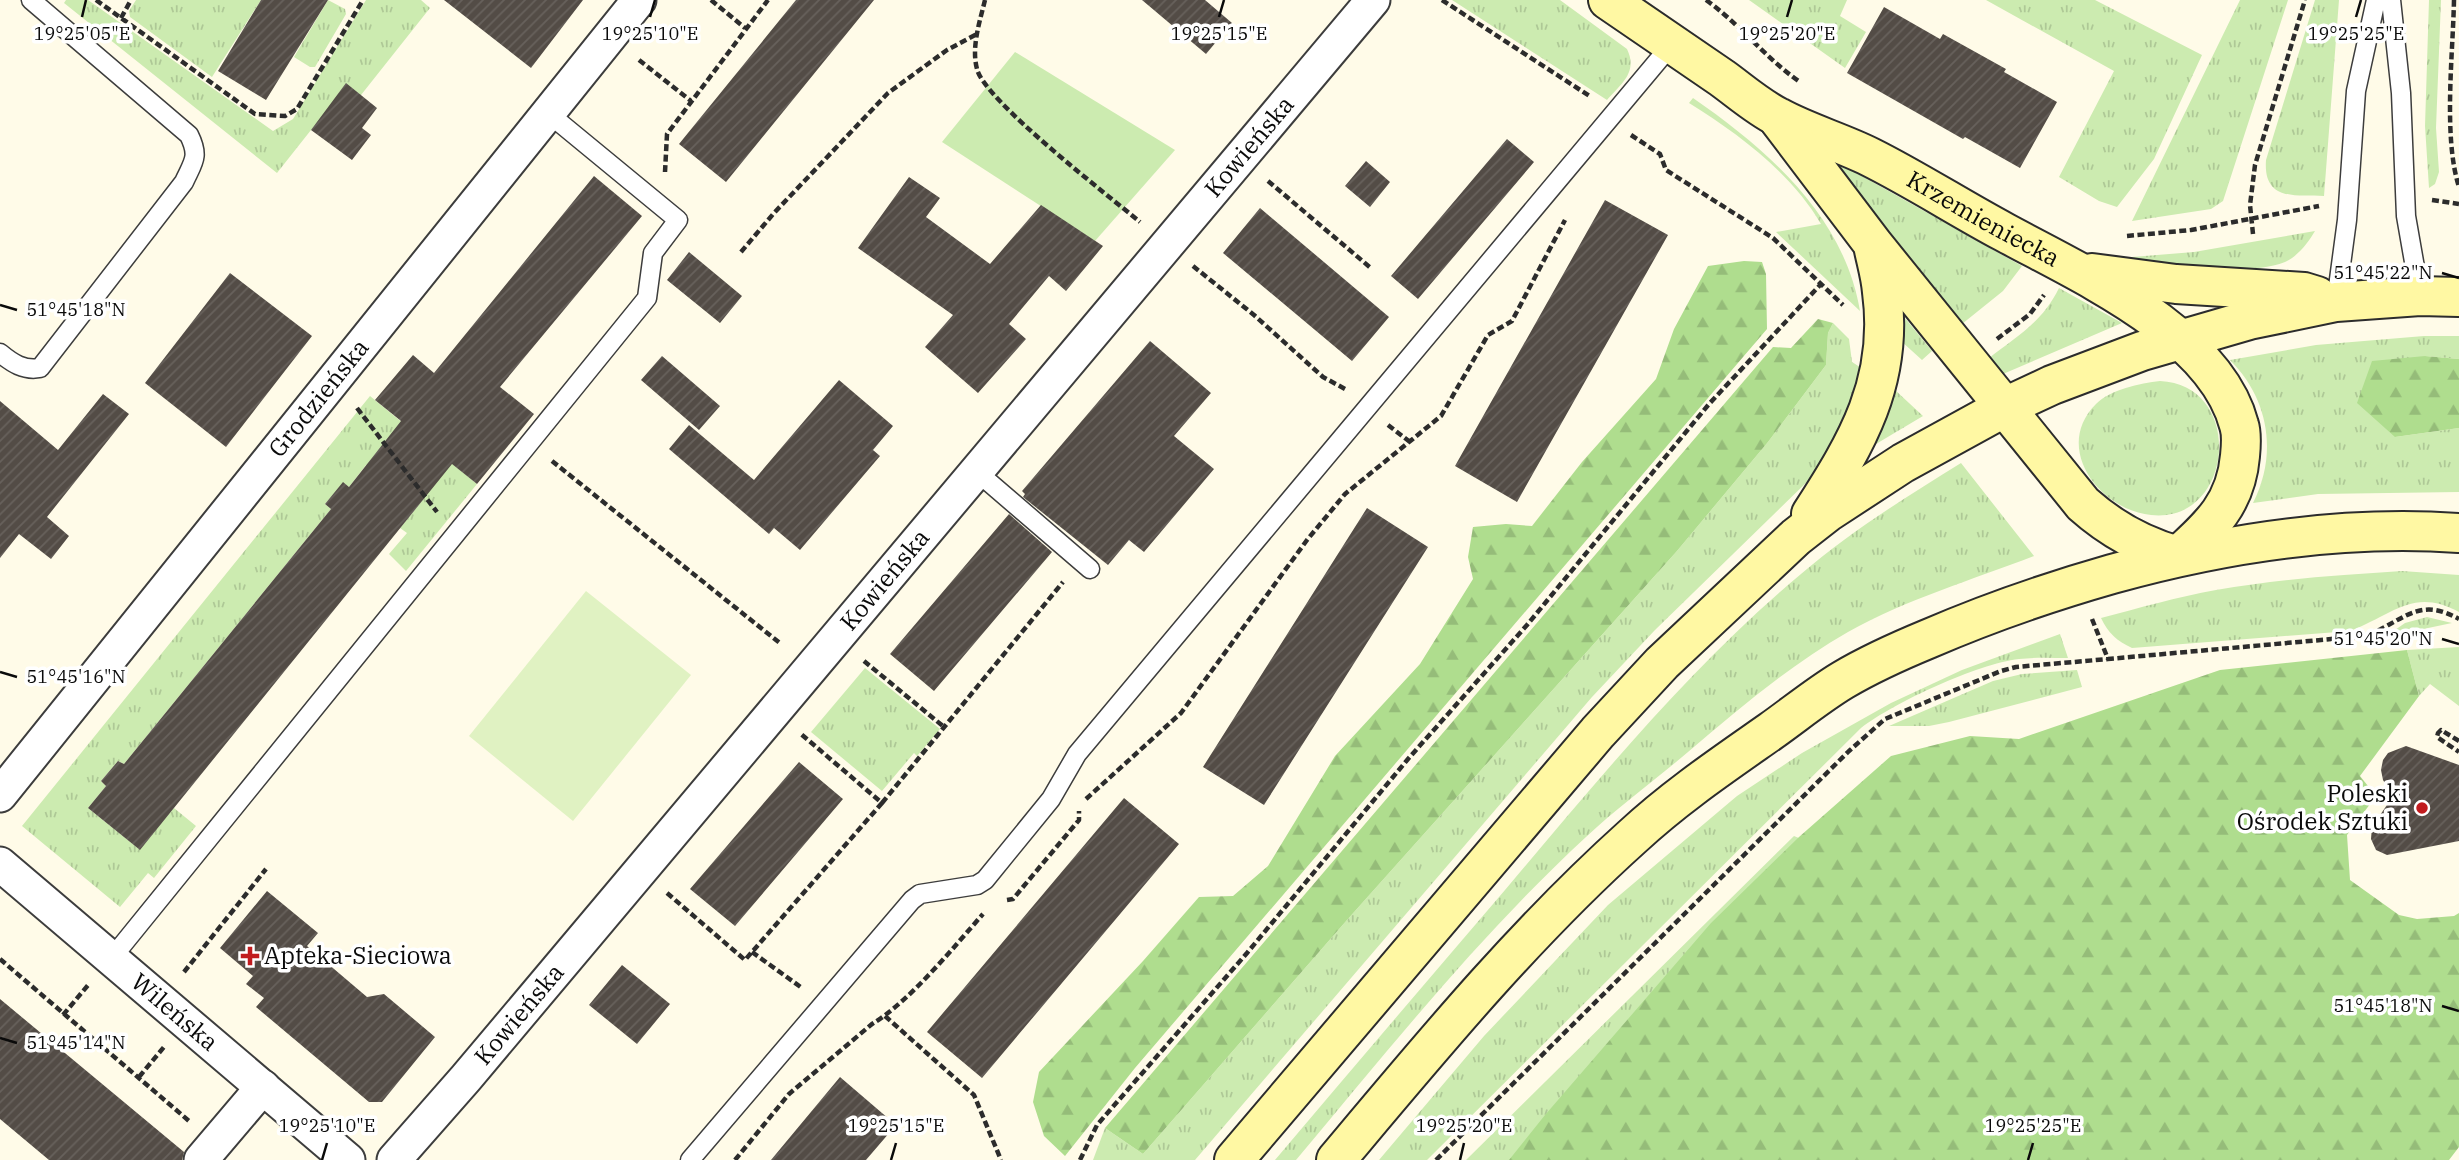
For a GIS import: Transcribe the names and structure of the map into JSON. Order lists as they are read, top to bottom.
{
  "streets": {
    "main road": ["Krzemieniecka"],
    "street": ["Kowieńska", "Grodzieńska", "Wileńska"]
  },
  "places": {
    "other": ["Poleski Ośrodek Sztuki"],
    "health": ["Apteka-Sieciowa"]
  },
  "coordinates": [
    "19°25'05\"E",
    "19°25'10\"E",
    "19°25'15\"E",
    "19°25'20\"E",
    "19°25'25\"E",
    "51°45'22\"N",
    "51°45'18\"N",
    "51°45'20\"N",
    "51°45'16\"N",
    "51°45'14\"N"
  ]
}
